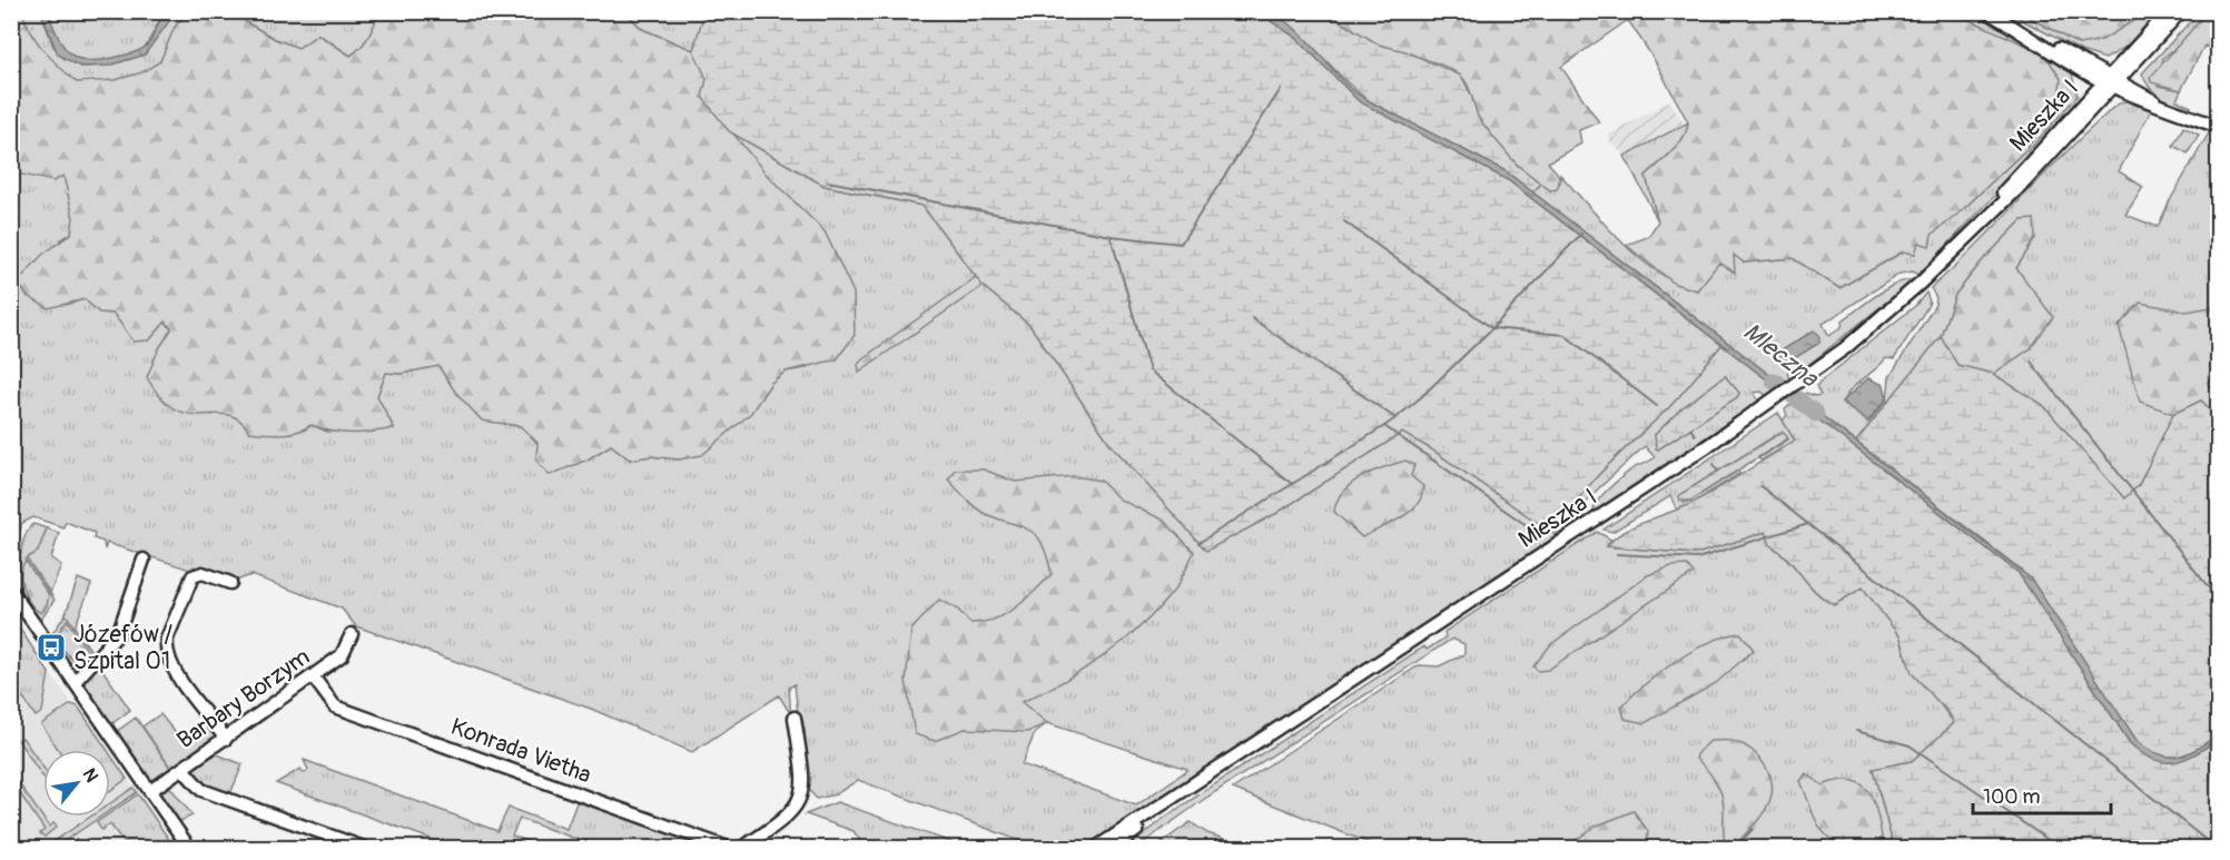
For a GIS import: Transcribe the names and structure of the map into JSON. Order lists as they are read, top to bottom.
{
  "streets": {
    "street": ["Mieszka I", "Barbary Borzym", "Konrada Vietha"]
  },
  "crossings": [
    ["Barbary Borzym", "Konrada Vietha"]
  ],
  "water": ["Mleczna"],
  "places": {
    "bus stop": ["Józefów / Szpital 01"]
  },
  "scale_bar": "100 m",
  "north": "top right"
}
